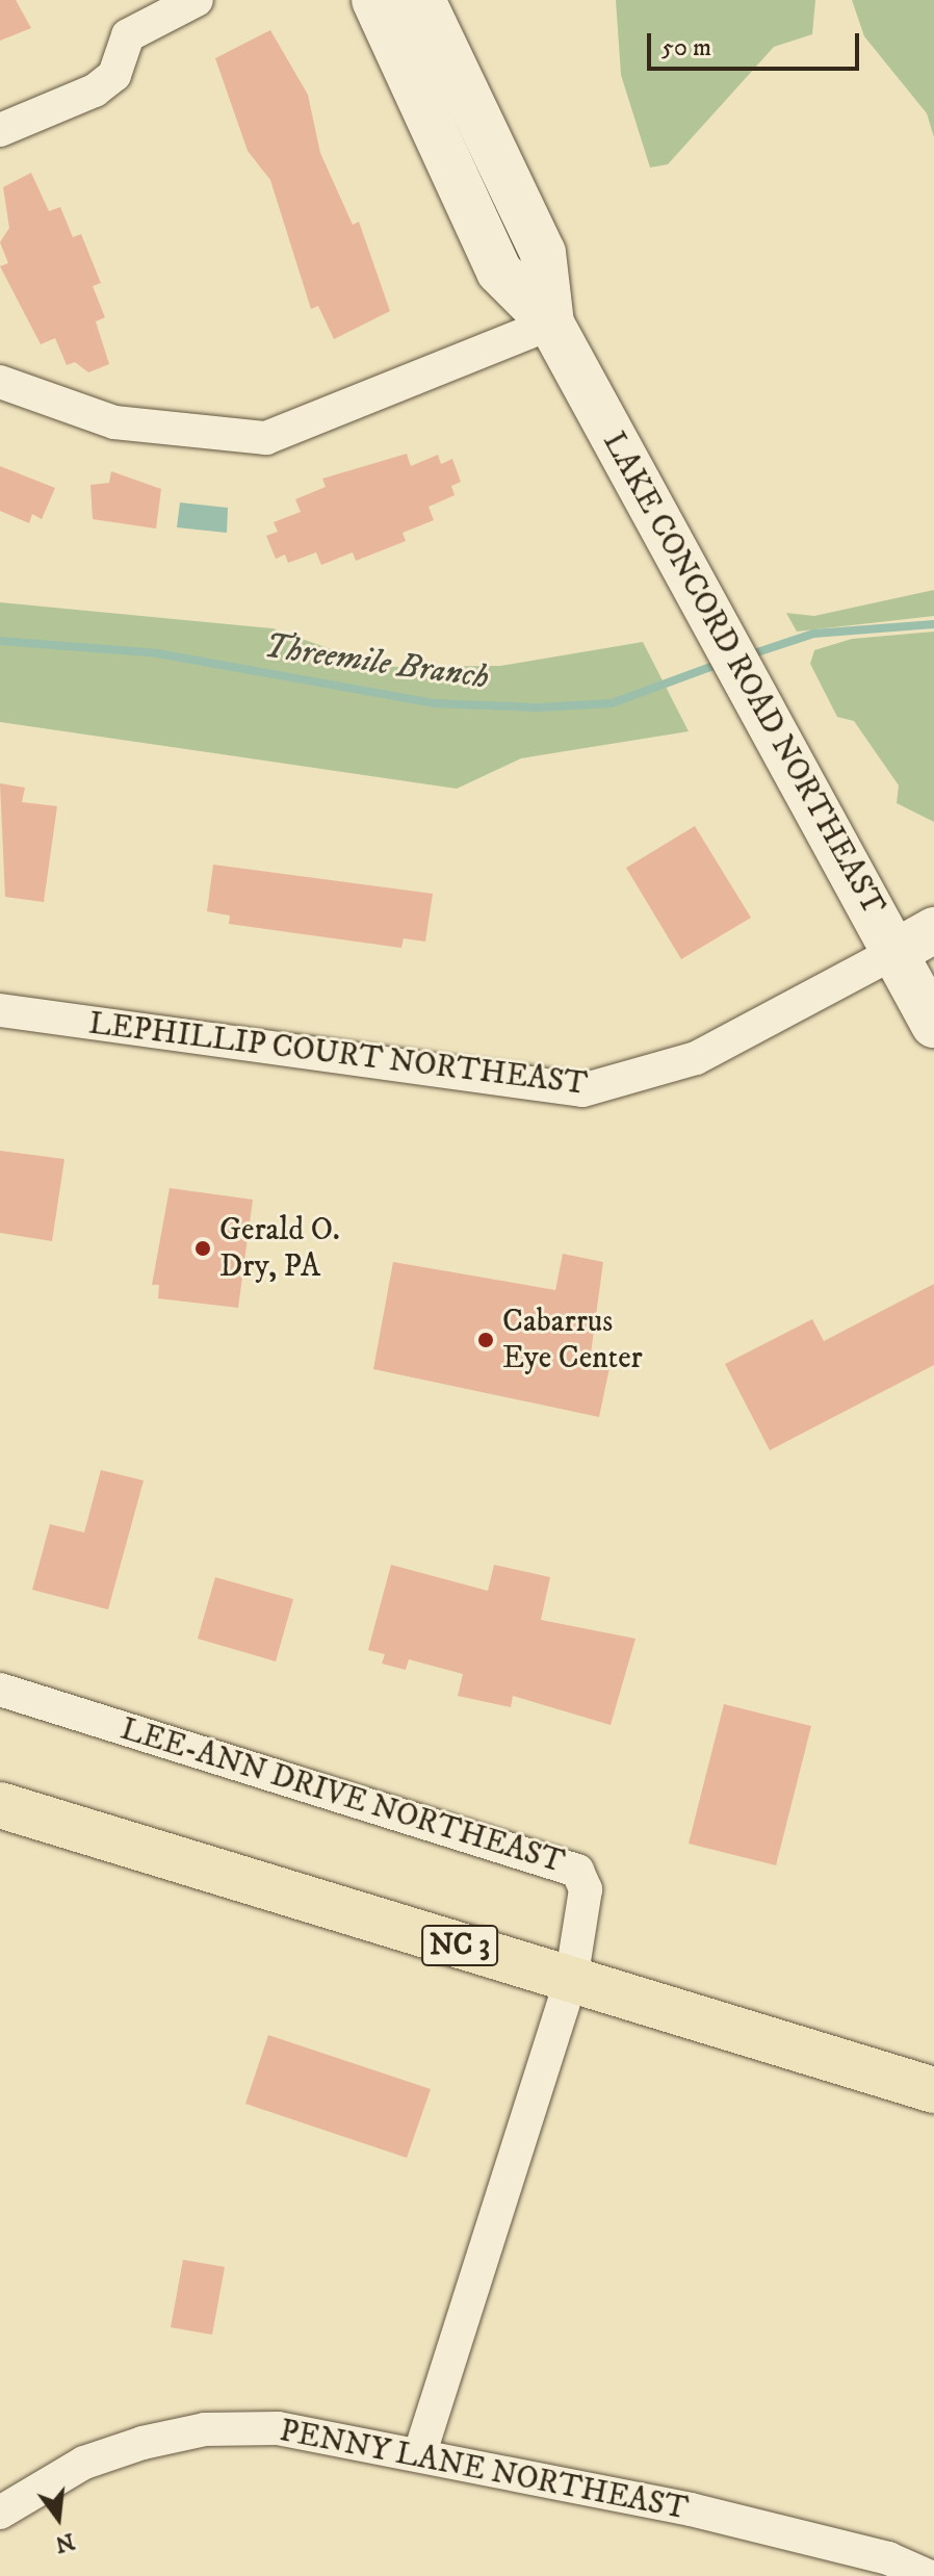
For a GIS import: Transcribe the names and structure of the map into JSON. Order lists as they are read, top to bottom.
{
  "streets": {
    "main road": ["LAKE CONCORD ROAD NORTHEAST", "NC 3"],
    "street": ["LEPHILLIP COURT NORTHEAST", "LEE-ANN DRIVE NORTHEAST", "PENNY LANE NORTHEAST"]
  },
  "crossings": [
    ["LAKE CONCORD ROAD NORTHEAST", "LEPHILLIP COURT NORTHEAST"],
    ["LEE-ANN DRIVE NORTHEAST", "NC 3"],
    ["LEE-ANN DRIVE NORTHEAST", "PENNY LANE NORTHEAST"]
  ],
  "water": ["Threemile Branch"],
  "places": ["Gerald O. Dry, PA", "Cabarrus Eye Center"],
  "scale_bar": "50 m",
  "north": "bottom"
}
